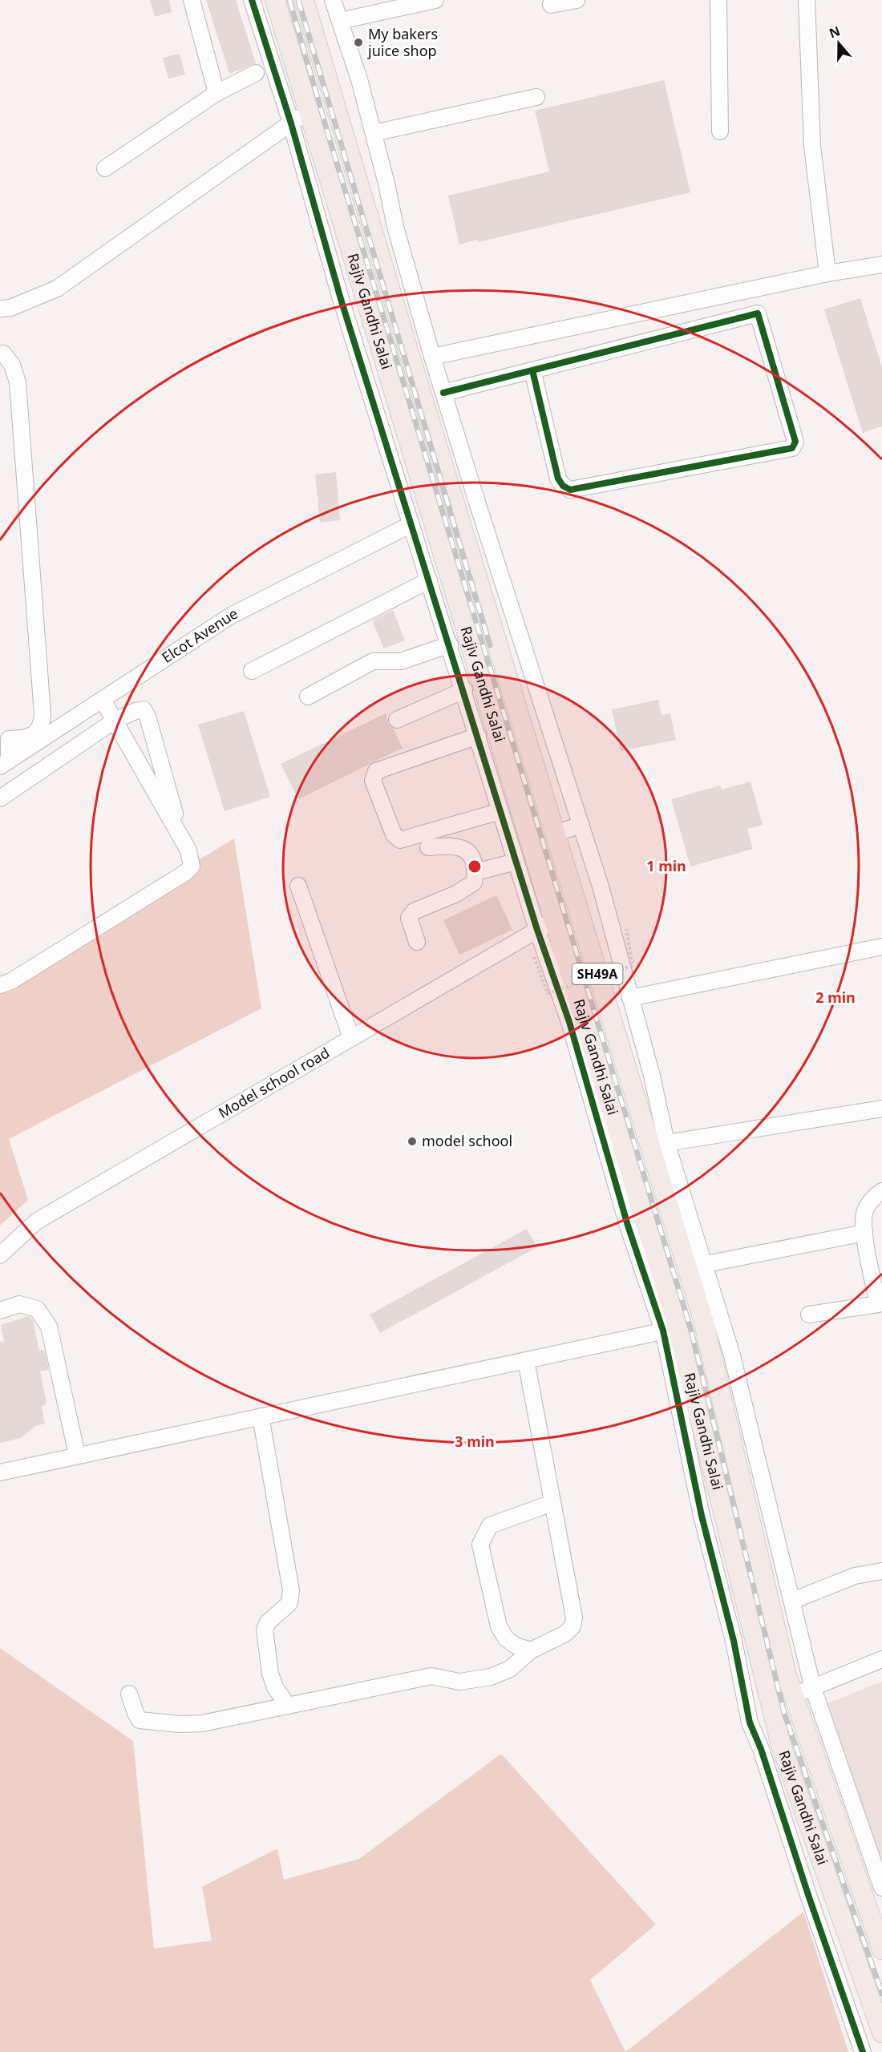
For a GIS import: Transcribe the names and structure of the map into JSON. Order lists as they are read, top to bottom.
{
  "streets": {
    "main road": ["Rajiv Gandhi Salai", "SH49A"],
    "street": ["Elcot Avenue", "Model school road"]
  },
  "crossings": [
    ["Rajiv Gandhi Salai", "Model school road"]
  ],
  "places": ["My bakers juice shop", "model school"],
  "north": "top",
  "rings": ["1 min", "2 min", "3 min"]
}
